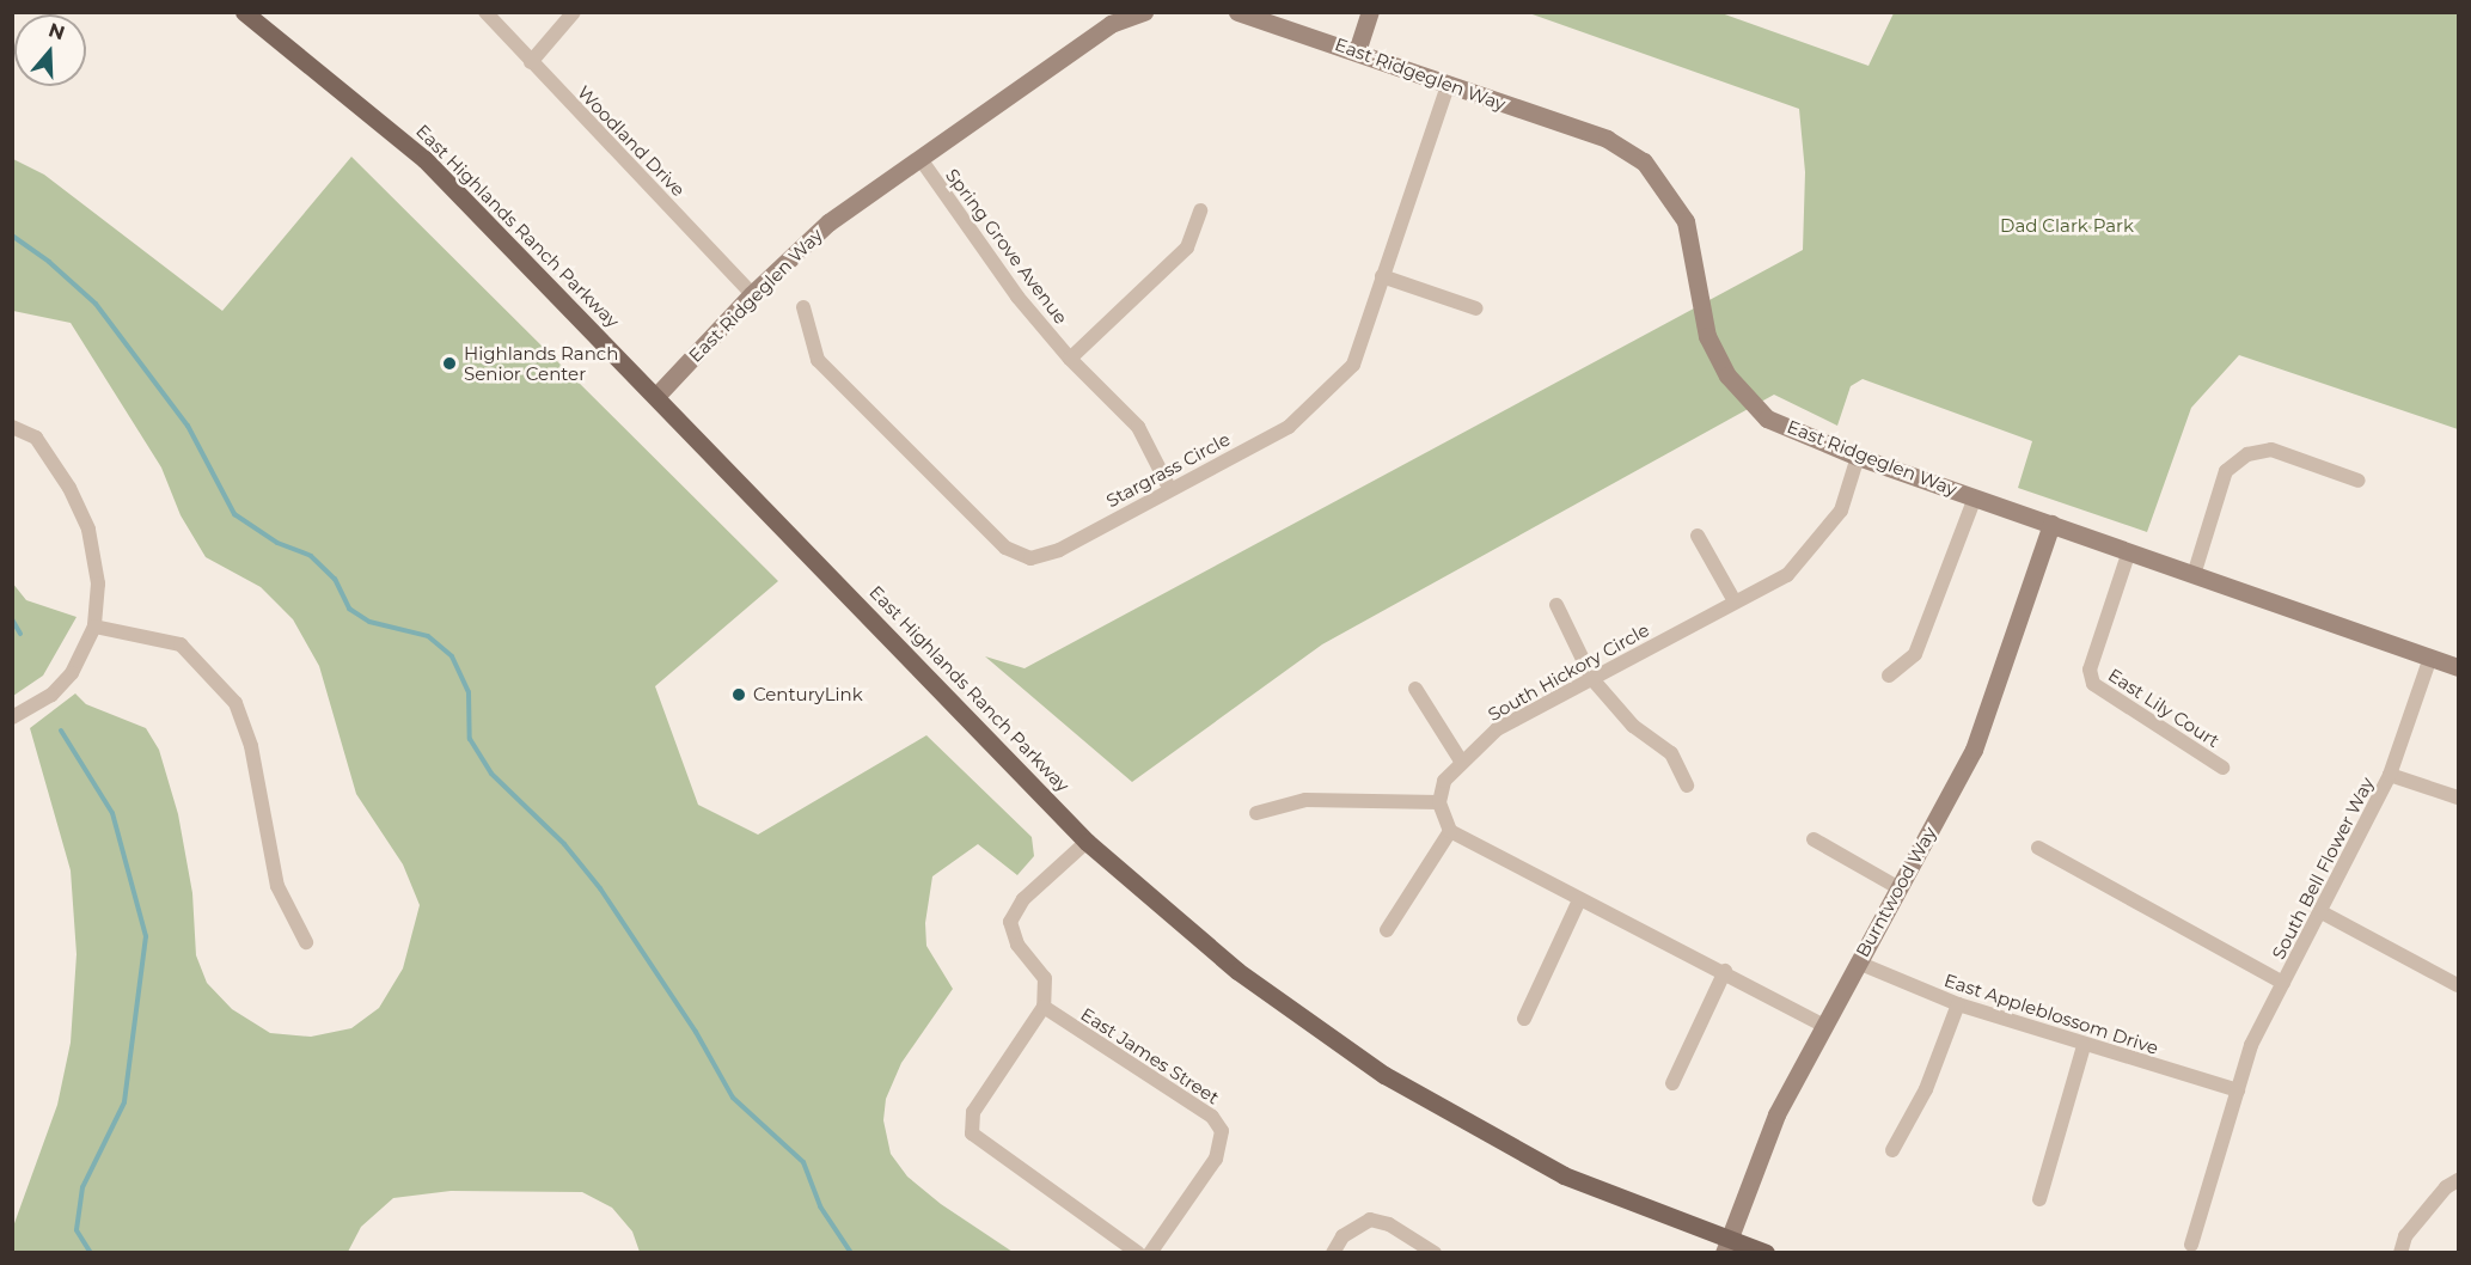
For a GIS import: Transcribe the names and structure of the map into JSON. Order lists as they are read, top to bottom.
{
  "streets": {
    "main road": ["East Highlands Ranch Parkway"],
    "street": [
      "East Ridgeglen Way",
      "Woodland Drive",
      "Spring Grove Avenue",
      "Stargrass Circle",
      "South Hickory Circle",
      "East Lily Court",
      "South Bell Flower Way",
      "Burntwood Way",
      "East Appleblossom Drive",
      "East James Street"
    ]
  },
  "crossings": [
    ["East Ridgeglen Way", "Woodland Drive"],
    ["East Ridgeglen Way", "East Highlands Ranch Parkway"],
    ["East Ridgeglen Way", "Spring Grove Avenue"],
    ["East Ridgeglen Way", "Stargrass Circle"],
    ["East Ridgeglen Way", "South Hickory Circle"],
    ["East Ridgeglen Way", "East Lily Court"],
    ["East Ridgeglen Way", "South Bell Flower Way"],
    ["East Ridgeglen Way", "Burntwood Way"],
    ["East Highlands Ranch Parkway", "Burntwood Way"],
    ["Spring Grove Avenue", "Stargrass Circle"],
    ["South Bell Flower Way", "East Appleblossom Drive"],
    ["Burntwood Way", "East Appleblossom Drive"]
  ],
  "parks": ["Dad Clark Park"],
  "places": ["Highlands Ranch Senior Center", "CenturyLink"],
  "north": "top"
}
